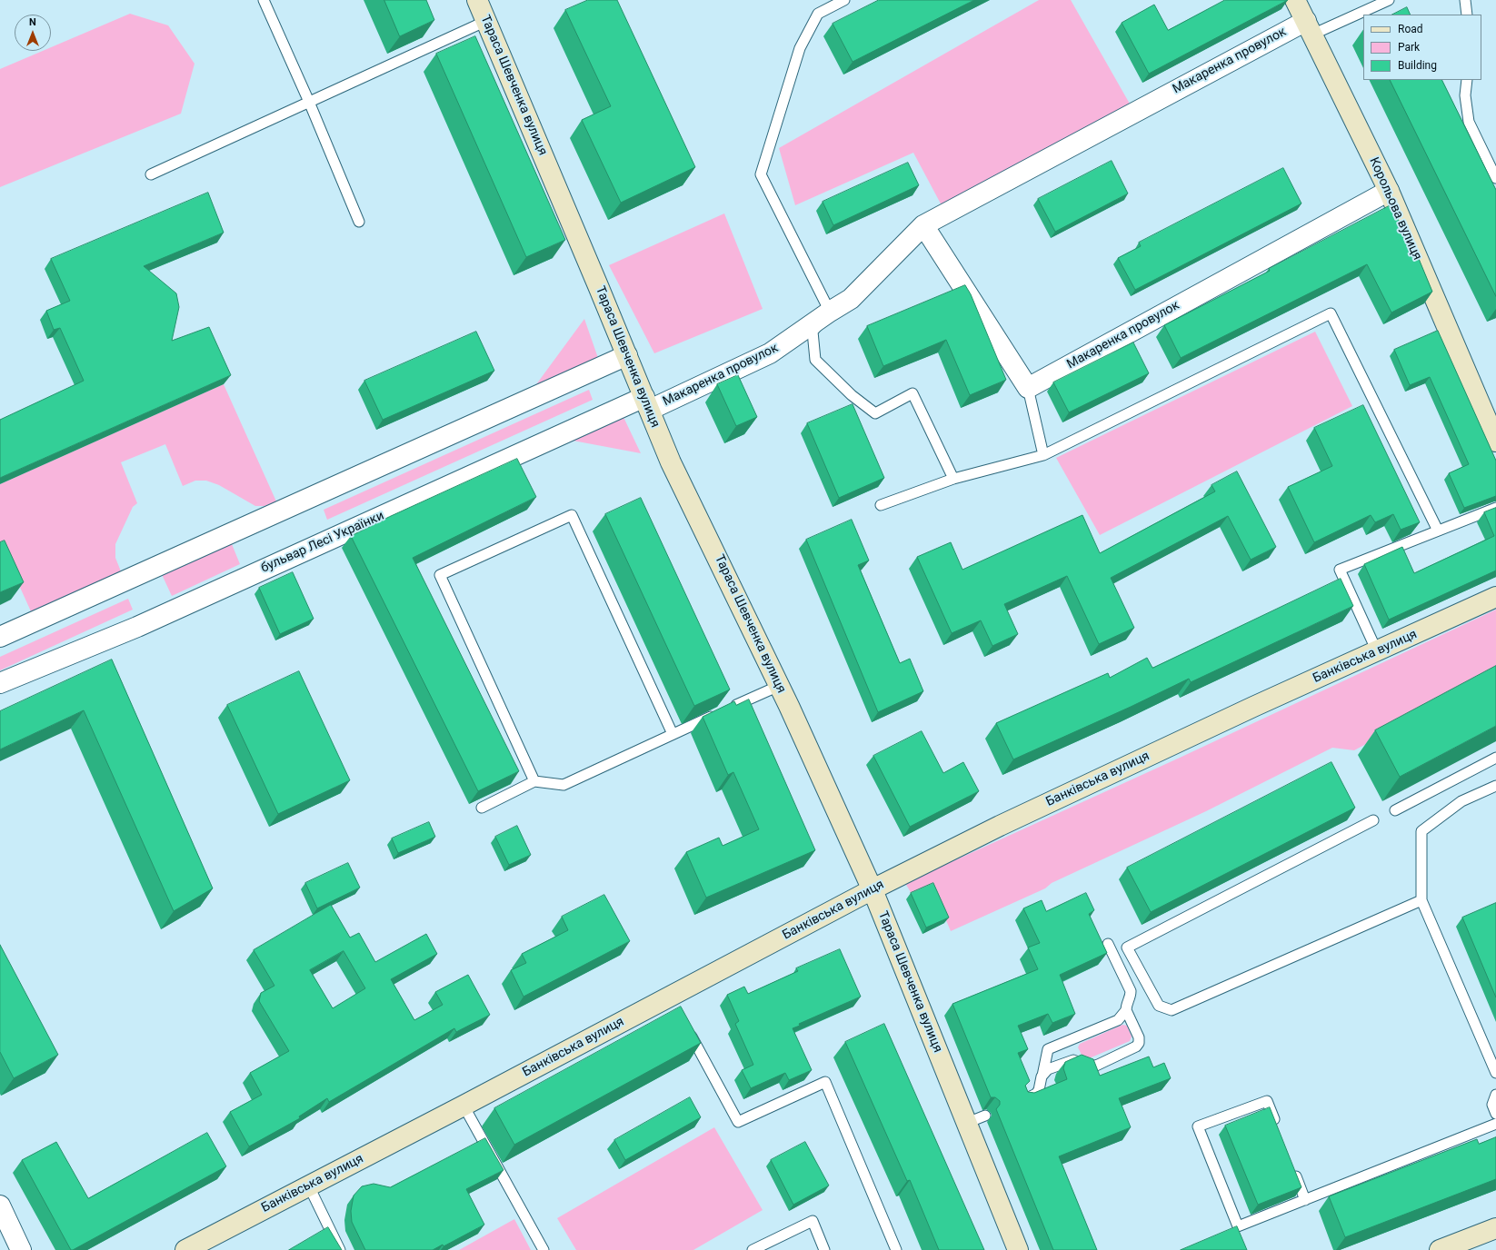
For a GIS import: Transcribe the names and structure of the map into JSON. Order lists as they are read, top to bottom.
{
  "streets": {
    "street": [
      "Макаренка провулок",
      "Тараса Шевченка вулиця",
      "Корольова вулиця",
      "бульвар Лесі Українки",
      "Банківська вулиця"
    ]
  },
  "crossings": [
    ["Макаренка провулок", "Тараса Шевченка вулиця"],
    ["Макаренка провулок", "Корольова вулиця"],
    ["Макаренка провулок", "бульвар Лесі Українки"],
    ["Тараса Шевченка вулиця", "бульвар Лесі Українки"],
    ["Тараса Шевченка вулиця", "Банківська вулиця"]
  ],
  "legend": ["Road", "Park", "Building"],
  "north": "top"
}
